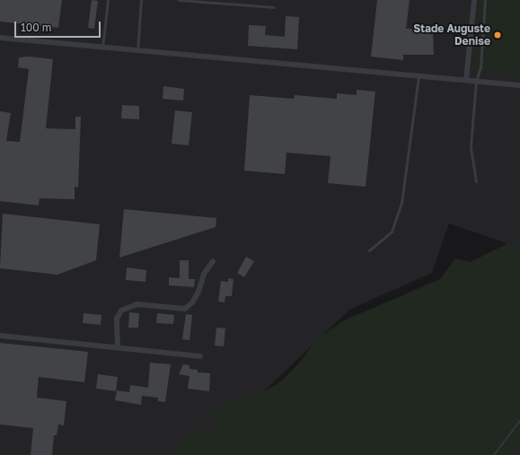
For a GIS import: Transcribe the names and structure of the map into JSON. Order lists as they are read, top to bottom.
{
  "places": ["Stade Auguste Denise"],
  "scale_bar": "100 m"
}
